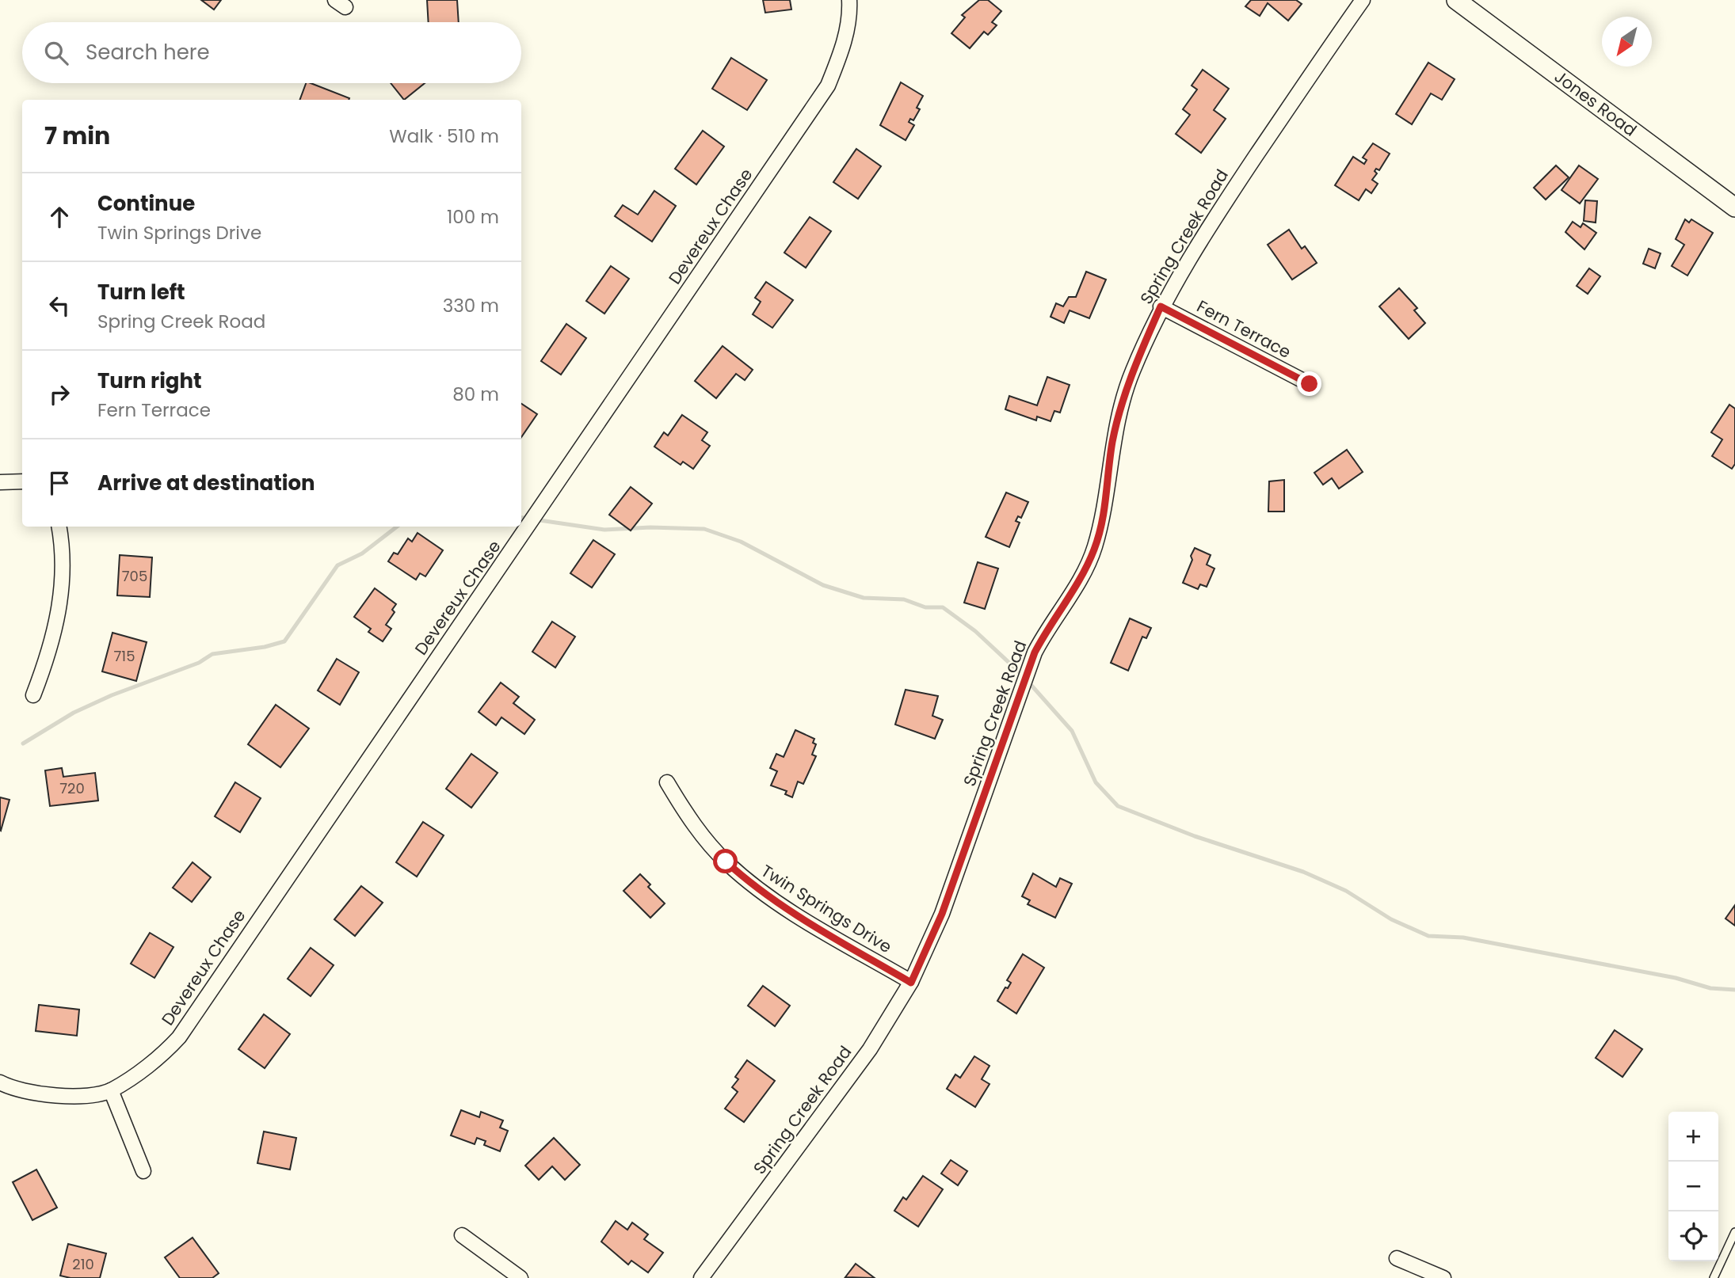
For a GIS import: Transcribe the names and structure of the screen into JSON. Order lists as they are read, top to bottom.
{
  "streets": {
    "street": [
      "Jones Road",
      "Devereux Chase",
      "Spring Creek Road",
      "Fern Terrace",
      "Twin Springs Drive"
    ]
  },
  "crossings": [
    ["Spring Creek Road", "Fern Terrace"],
    ["Spring Creek Road", "Twin Springs Drive"]
  ],
  "house_numbers": [
    "705",
    "715",
    "720",
    "210"
  ],
  "north": "bottom left",
  "page": {
    "search": "Search here",
    "heading": ["7 min", "Walk · 510 m"],
    "list": [
      ["Continue", "Twin Springs Drive", "100 m"],
      ["Turn left", "Spring Creek Road", "330 m"],
      ["Turn right", "Fern Terrace", "80 m"],
      "Arrive at destination"
    ],
    "map_buttons": ["+", "−"]
  }
}
